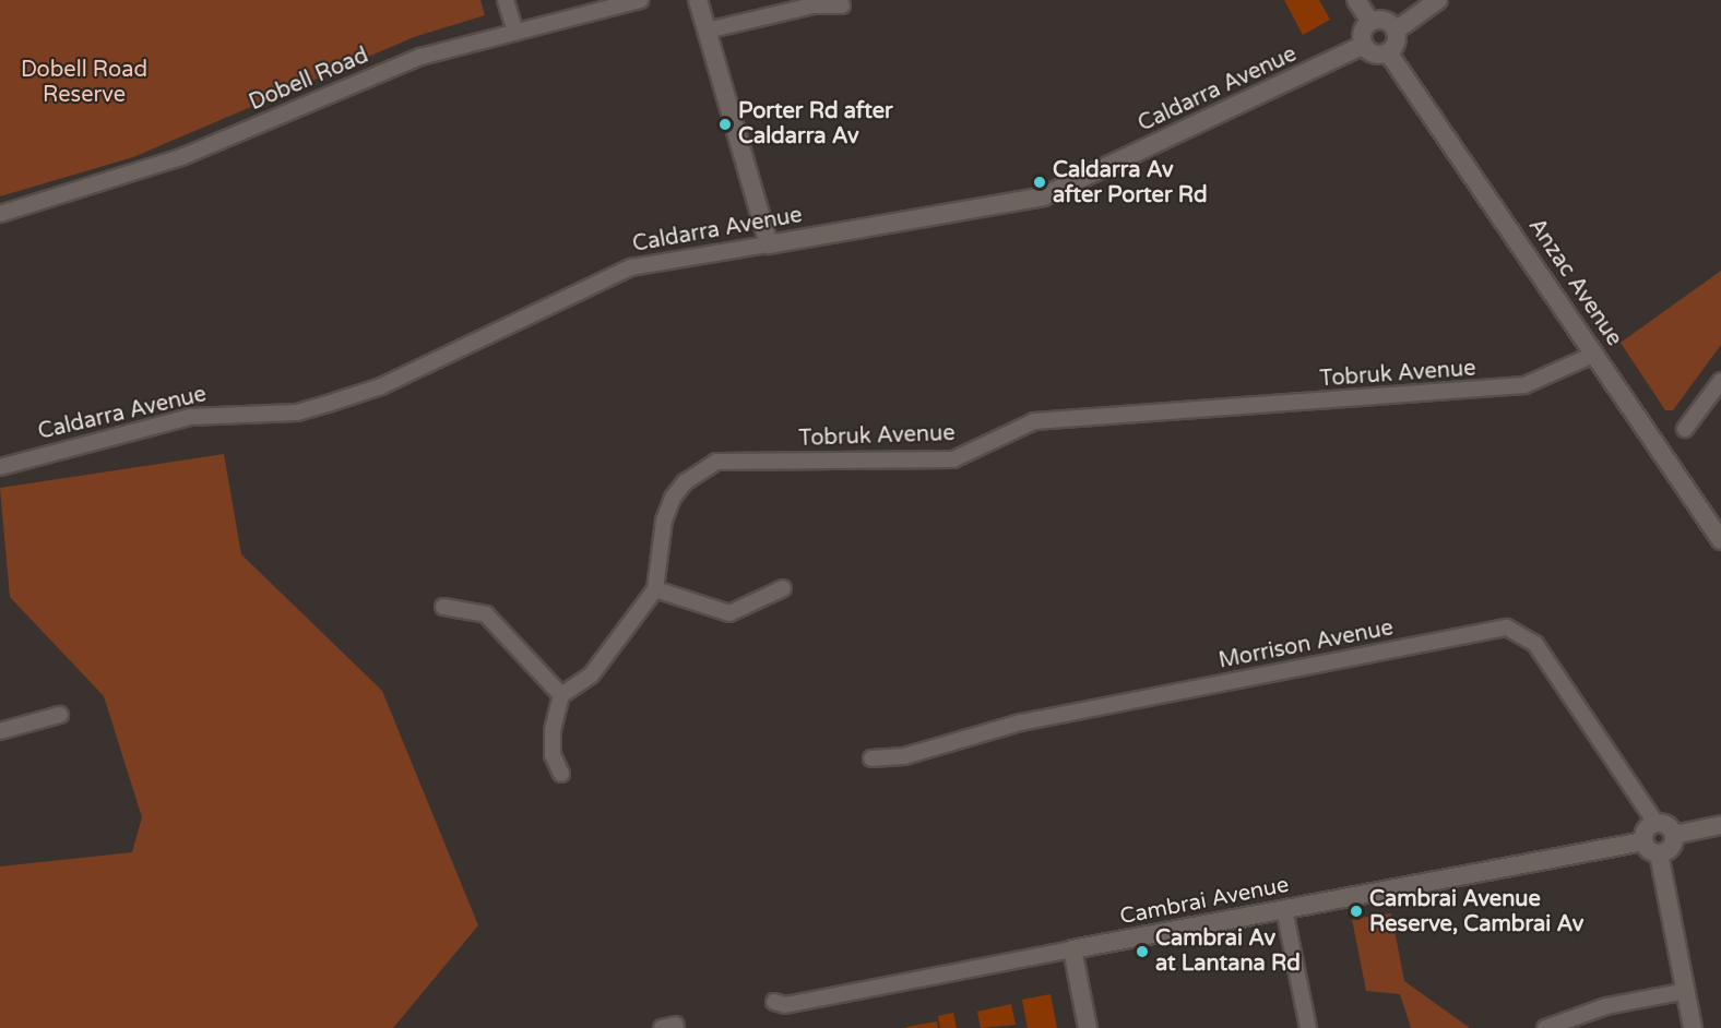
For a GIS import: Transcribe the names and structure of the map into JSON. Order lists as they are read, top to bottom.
{
  "streets": {
    "street": [
      "Dobell Road",
      "Caldarra Avenue",
      "Anzac Avenue",
      "Tobruk Avenue",
      "Morrison Avenue",
      "Cambrai Avenue"
    ]
  },
  "crossings": [
    ["Caldarra Avenue", "Anzac Avenue"],
    ["Anzac Avenue", "Tobruk Avenue"],
    ["Morrison Avenue", "Cambrai Avenue"]
  ],
  "parks": ["Dobell Road Reserve"],
  "places": [
    "Porter Rd after Caldarra Av",
    "Caldarra Av after Porter Rd",
    "Cambrai Avenue Reserve, Cambrai Av",
    "Cambrai Av at Lantana Rd"
  ]
}
